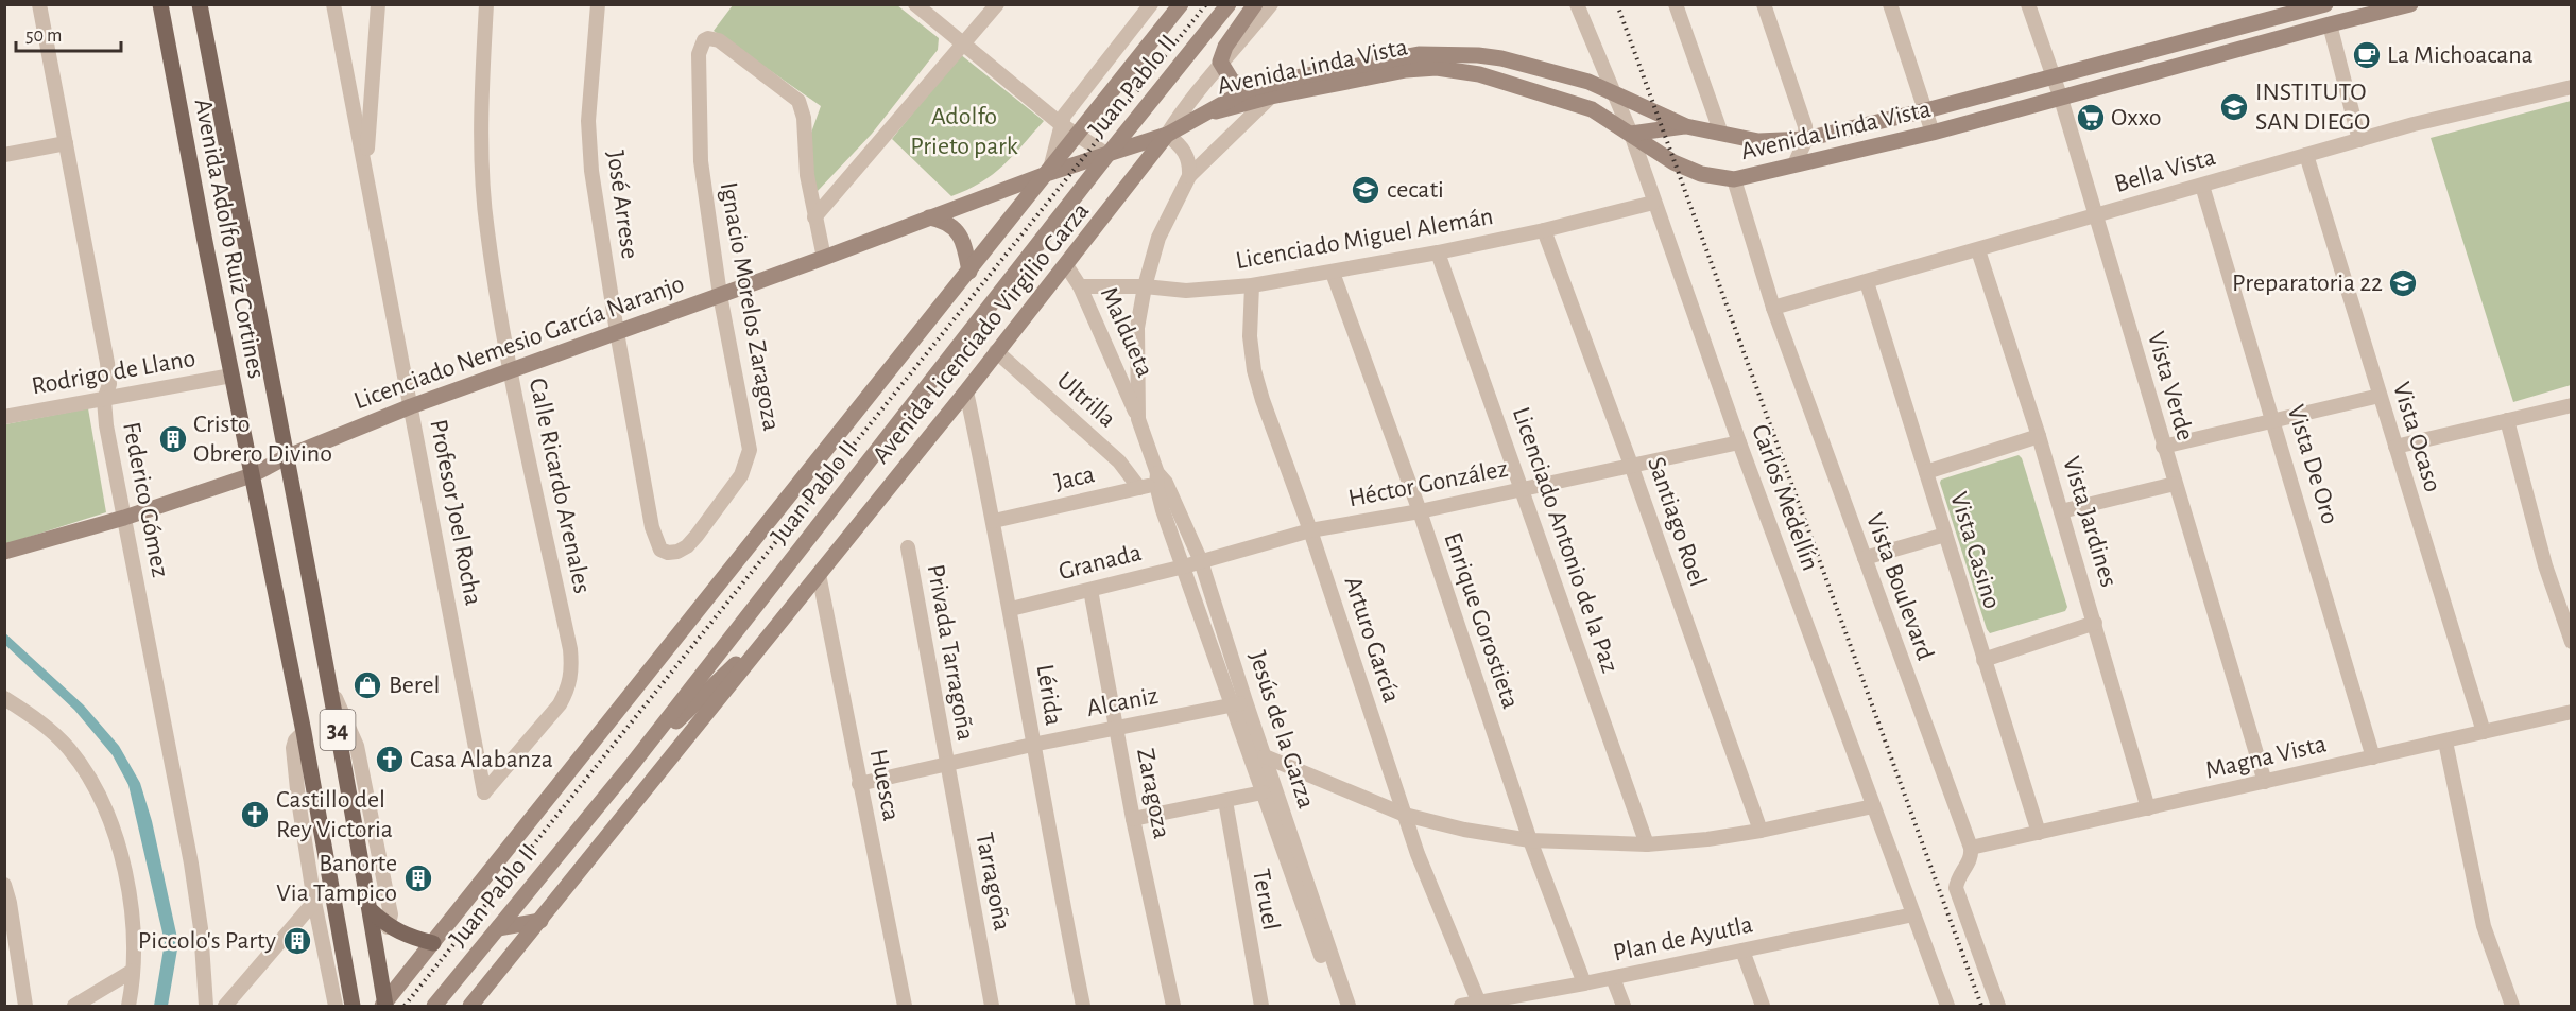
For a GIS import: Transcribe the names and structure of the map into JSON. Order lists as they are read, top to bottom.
{
  "streets": {
    "main road": ["Avenida Adolfo Ruíz Cortines", "34"],
    "street": [
      "Avenida Linda Vista",
      "Juan Pablo II",
      "Bella Vista",
      "José Arrese",
      "Licenciado Miguel Alemán",
      "Ignacio Morelos Zaragoza",
      "Maldueta",
      "Avenida Licenciado Virgilio Garza",
      "Licenciado Nemesio García Naranjo",
      "Rodrigo de Llano",
      "Vista Verde",
      "Ultrilla",
      "Vista Ocaso",
      "Vista De Oro",
      "Jaca",
      "Héctor González",
      "Calle Ricardo Arenales",
      "Carlos Medellín",
      "Federico Gómez",
      "Profesor Joel Rocha",
      "Santiago Roel",
      "Vista Jardines",
      "Licenciado Antonio de la Paz",
      "Vista Casino",
      "Granada",
      "Vista Boulevard",
      "Enrique Gorostieta",
      "Arturo García",
      "Privada Tarragoña",
      "Lérida",
      "Alcaniz",
      "Jesús de la Garza",
      "Magna Vista",
      "Huesca",
      "Zaragoza",
      "Tarragoña",
      "Teruel",
      "Plan de Ayutla"
    ]
  },
  "crossings": [
    ["Avenida Linda Vista", "Juan Pablo II"],
    ["Avenida Linda Vista", "Avenida Licenciado Virgilio Garza"],
    ["Avenida Linda Vista", "Licenciado Nemesio García Naranjo"],
    ["Avenida Linda Vista", "Vista Verde"],
    ["Avenida Linda Vista", "Carlos Medellín"],
    ["Avenida Linda Vista", "Vista Boulevard"],
    ["Avenida Linda Vista", "Jesús de la Garza"],
    ["Juan Pablo II", "Avenida Adolfo Ruíz Cortines"],
    ["Juan Pablo II", "Licenciado Nemesio García Naranjo"],
    ["Bella Vista", "Vista Verde"],
    ["Bella Vista", "Vista Ocaso"],
    ["Bella Vista", "Vista De Oro"],
    ["Bella Vista", "Vista Jardines"],
    ["Bella Vista", "Vista Casino"],
    ["Bella Vista", "Vista Boulevard"],
    ["José Arrese", "Ignacio Morelos Zaragoza"],
    ["José Arrese", "Licenciado Nemesio García Naranjo"],
    ["Avenida Adolfo Ruíz Cortines", "Licenciado Nemesio García Naranjo"],
    ["Avenida Adolfo Ruíz Cortines", "Rodrigo de Llano"],
    ["Licenciado Miguel Alemán", "Maldueta"],
    ["Licenciado Miguel Alemán", "Carlos Medellín"],
    ["Licenciado Miguel Alemán", "Santiago Roel"],
    ["Licenciado Miguel Alemán", "Licenciado Antonio de la Paz"],
    ["Licenciado Miguel Alemán", "Enrique Gorostieta"],
    ["Licenciado Miguel Alemán", "Arturo García"],
    ["Licenciado Miguel Alemán", "Jesús de la Garza"],
    ["Ignacio Morelos Zaragoza", "Licenciado Nemesio García Naranjo"],
    ["Maldueta", "Avenida Licenciado Virgilio Garza"],
    ["Maldueta", "Jesús de la Garza"],
    ["Avenida Licenciado Virgilio Garza", "Ultrilla"],
    ["Avenida Licenciado Virgilio Garza", "Lérida"],
    ["Avenida Licenciado Virgilio Garza", "Huesca"],
    ["Licenciado Nemesio García Naranjo", "Calle Ricardo Arenales"],
    ["Licenciado Nemesio García Naranjo", "Federico Gómez"],
    ["Licenciado Nemesio García Naranjo", "Profesor Joel Rocha"],
    ["Rodrigo de Llano", "Federico Gómez"],
    ["Vista Verde", "Magna Vista"],
    ["Ultrilla", "Jaca"],
    ["Vista Ocaso", "Magna Vista"],
    ["Vista De Oro", "Magna Vista"],
    ["Jaca", "Lérida"],
    ["Jaca", "Jesús de la Garza"],
    ["Héctor González", "Carlos Medellín"],
    ["Héctor González", "Santiago Roel"],
    ["Héctor González", "Licenciado Antonio de la Paz"],
    ["Héctor González", "Granada"],
    ["Héctor González", "Enrique Gorostieta"],
    ["Héctor González", "Arturo García"],
    ["Héctor González", "Jesús de la Garza"],
    ["Calle Ricardo Arenales", "Profesor Joel Rocha"],
    ["Carlos Medellín", "Plan de Ayutla"],
    ["Vista Jardines", "Magna Vista"],
    ["Vista Casino", "Magna Vista"],
    ["Granada", "Lérida"],
    ["Granada", "Jesús de la Garza"],
    ["Granada", "Zaragoza"],
    ["Vista Boulevard", "Magna Vista"],
    ["Enrique Gorostieta", "Plan de Ayutla"],
    ["Arturo García", "Plan de Ayutla"],
    ["Privada Tarragoña", "Alcaniz"],
    ["Privada Tarragoña", "Tarragoña"],
    ["Lérida", "Alcaniz"],
    ["Alcaniz", "Jesús de la Garza"],
    ["Alcaniz", "Huesca"],
    ["Alcaniz", "Zaragoza"],
    ["Alcaniz", "Tarragoña"]
  ],
  "parks": ["Adolfo Prieto park"],
  "places": {
    "cafe": ["La Michoacana"],
    "school or university": ["INSTITUTO SAN DIEGO", "cecati", "Preparatoria 22"],
    "supermarket": ["Oxxo"],
    "building": ["Cristo Obrero Divino", "Banorte Via Tampico", "Piccolo's Party"],
    "shop": ["Berel"],
    "church": ["Casa Alabanza", "Castillo del Rey Victoria"]
  },
  "scale_bar": "50 m"
}
